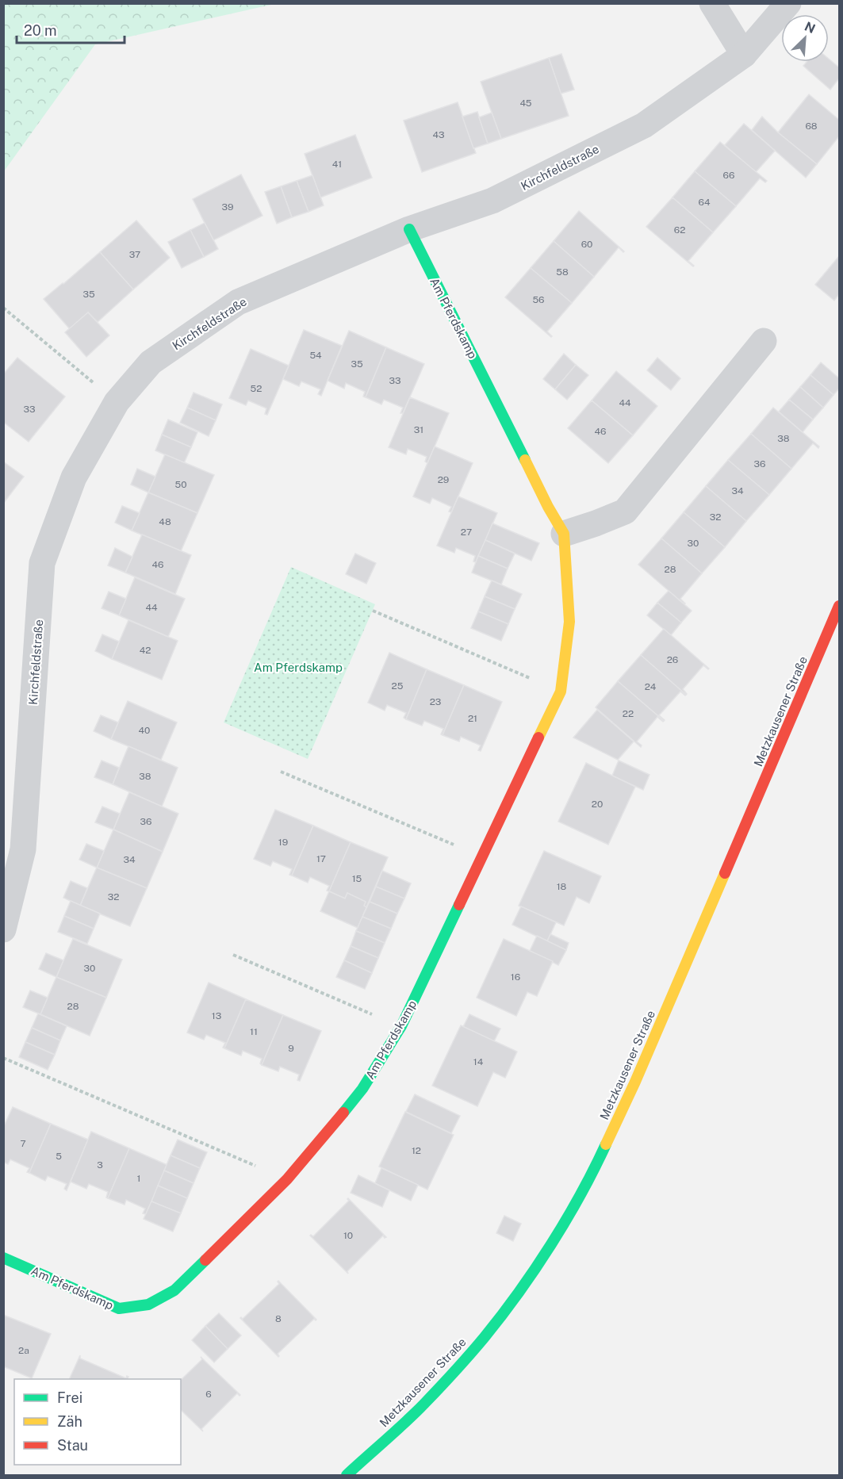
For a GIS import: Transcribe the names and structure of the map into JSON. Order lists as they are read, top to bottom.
{
  "streets": {
    "street": ["Kirchfeldstraße", "Am Pferdskamp", "Metzkausener Straße"]
  },
  "crossings": [
    ["Kirchfeldstraße", "Am Pferdskamp"]
  ],
  "parks": ["Am Pferdskamp"],
  "house_numbers": [
    "45",
    "68",
    "43",
    "41",
    "66",
    "64",
    "39",
    "62",
    "60",
    "37",
    "58",
    "35",
    "56",
    "54",
    "35",
    "33",
    "52",
    "44",
    "33",
    "31",
    "46",
    "38",
    "36",
    "29",
    "50",
    "34",
    "32",
    "48",
    "27",
    "30",
    "46",
    "28",
    "44",
    "42",
    "26",
    "25",
    "24",
    "23",
    "22",
    "21",
    "40",
    "38",
    "20",
    "36",
    "19",
    "17",
    "34",
    "15",
    "18",
    "32",
    "30",
    "16",
    "28",
    "13",
    "11",
    "9",
    "14",
    "7",
    "12",
    "5",
    "3",
    "1",
    "10",
    "8",
    "2a",
    "6"
  ],
  "legend": ["Frei", "Zäh", "Stau"],
  "scale_bar": "20 m",
  "north": "top right"
}
